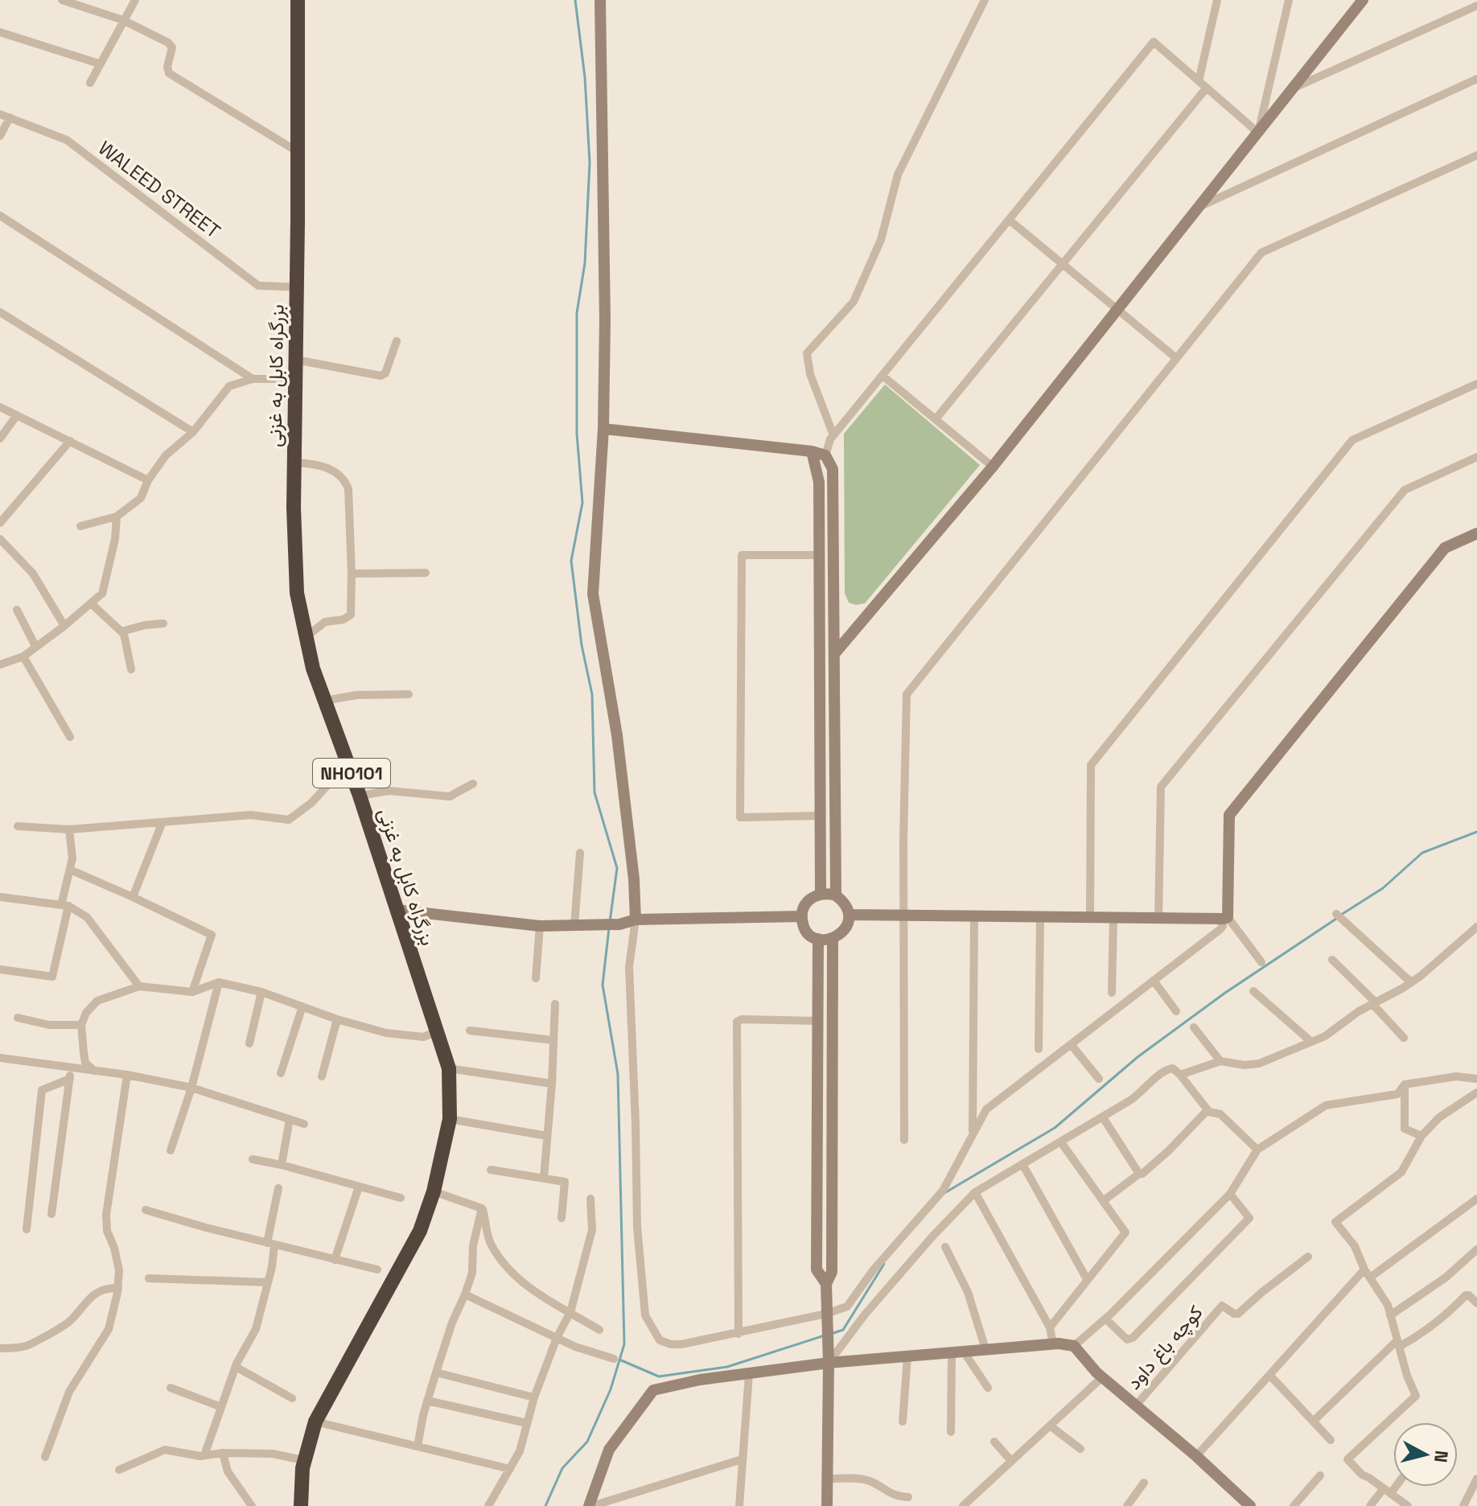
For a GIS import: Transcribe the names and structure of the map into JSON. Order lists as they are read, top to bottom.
{
  "streets": {
    "highway": ["بزرگراه کابل به غزنی", "NH0101"],
    "street": ["WALEED STREET", "کوچه باغ داود"]
  },
  "crossings": [
    ["WALEED STREET", "بزرگراه کابل به غزنی"]
  ],
  "north": "right"
}
